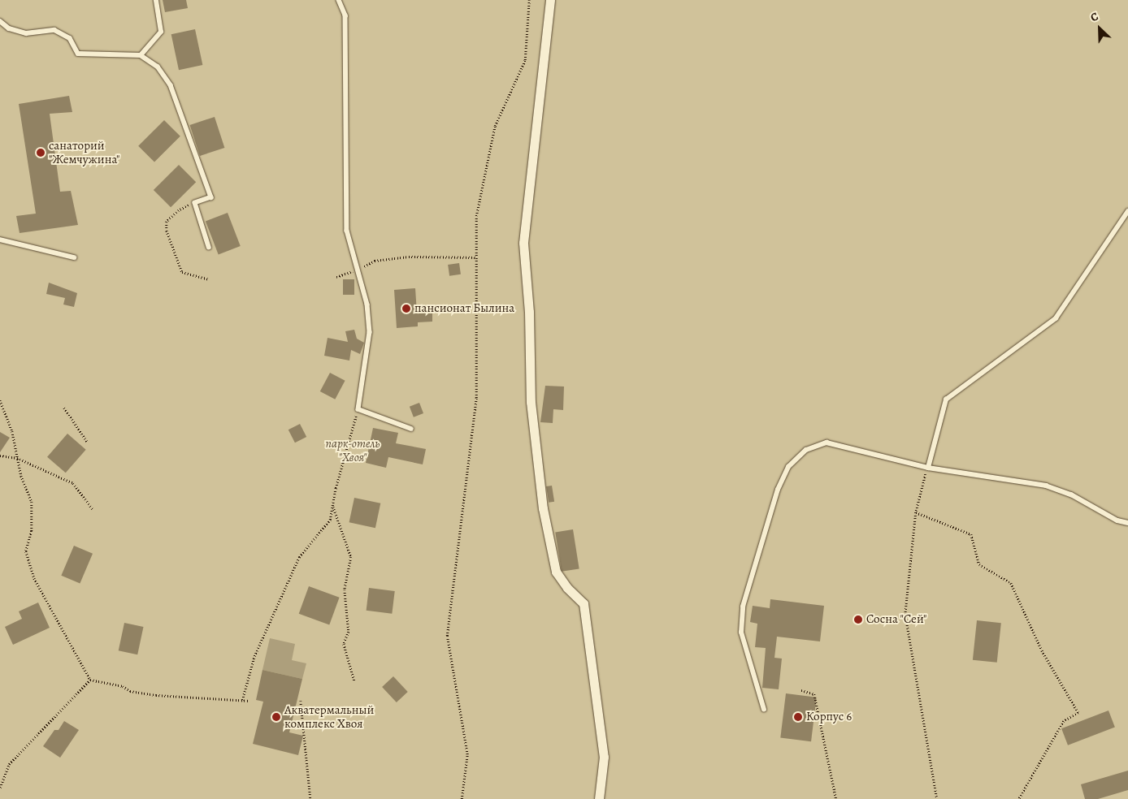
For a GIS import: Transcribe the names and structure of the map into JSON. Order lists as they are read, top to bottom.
{
  "parks": ["парк-отель \"Хвоя\""],
  "places": [
    "санаторий \"Жемчужина\"",
    "пансионат Былина",
    "Сосна \"Сей\"",
    "Акватермальный комплекс Хвоя",
    "Корпус 6"
  ],
  "north": "top left"
}
